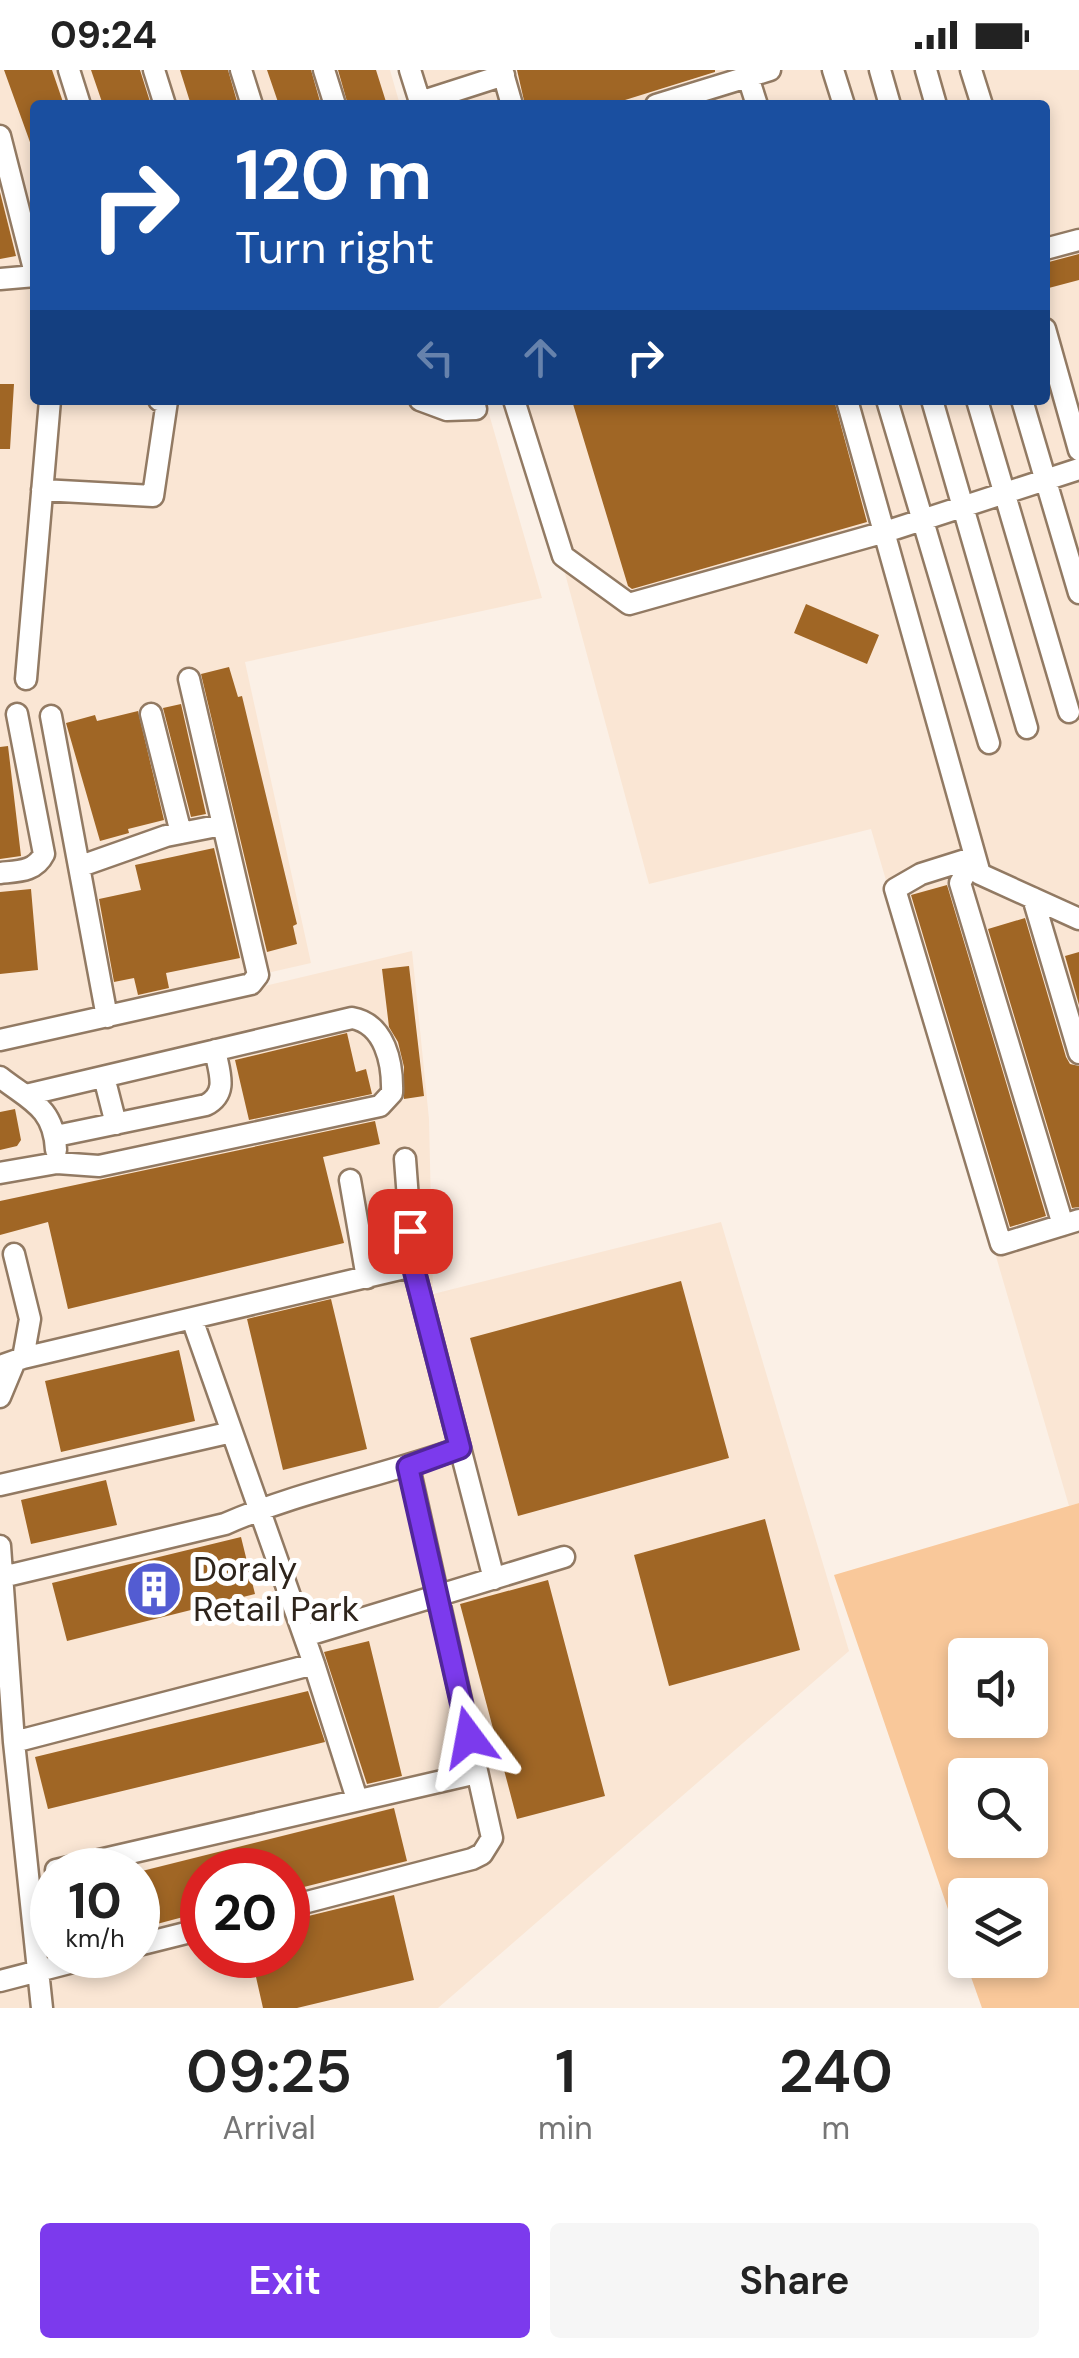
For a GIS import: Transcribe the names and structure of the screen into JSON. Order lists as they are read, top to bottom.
{
  "places": {
    "building": ["Doraly Retail Park"]
  },
  "page": {
    "status": "09:24",
    "turn": ["120 m", "Turn right"],
    "speed": "10 km/h",
    "limit": "20",
    "eta": [
      "09:25",
      "Arrival",
      "1",
      "min",
      "240",
      "m"
    ],
    "buttons": ["Exit", "Share"]
  }
}
